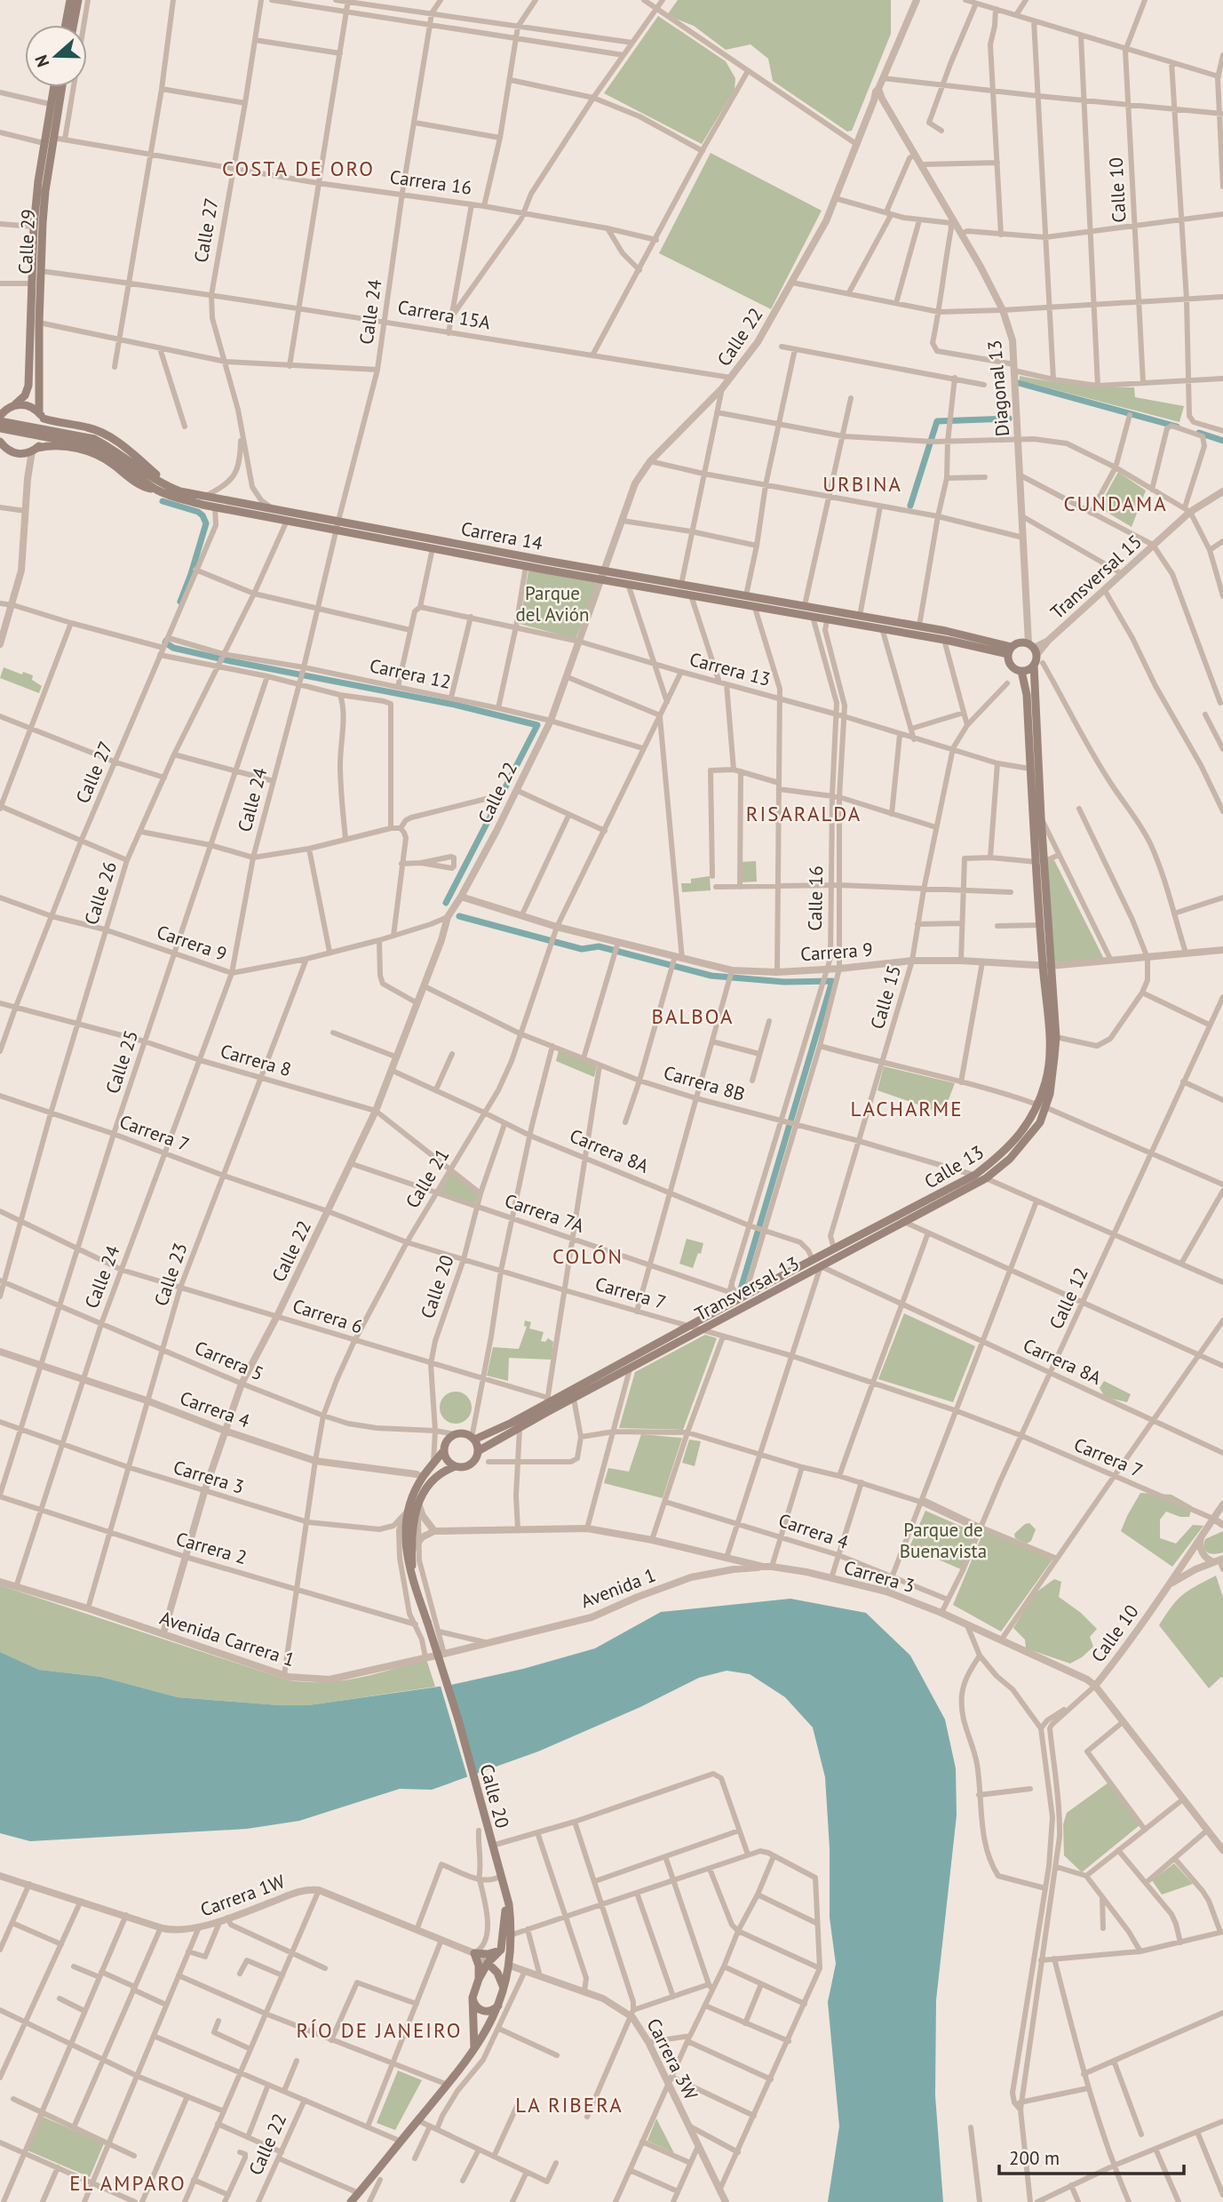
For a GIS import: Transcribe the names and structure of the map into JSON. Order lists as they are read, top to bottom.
{
  "streets": {
    "main road": [
      "Calle 29",
      "Carrera 14",
      "Calle 13",
      "Calle 20",
      "Transversal 13"
    ],
    "street": [
      "Carrera 16",
      "Calle 10",
      "Calle 27",
      "Calle 24",
      "Carrera 15A",
      "Calle 22",
      "Diagonal 13",
      "Transversal 15",
      "Carrera 13",
      "Carrera 12",
      "Calle 26",
      "Calle 16",
      "Carrera 9",
      "Calle 15",
      "Carrera 8",
      "Calle 25",
      "Carrera 8B",
      "Carrera 7",
      "Carrera 8A",
      "Calle 21",
      "Carrera 7A",
      "Calle 23",
      "Calle 12",
      "Carrera 6",
      "Carrera 5",
      "Carrera 4",
      "Carrera 3",
      "Carrera 2",
      "Avenida 1",
      "Avenida Carrera 1",
      "Carrera 1W",
      "Carrera 3W"
    ]
  },
  "crossings": [
    ["Carrera 16", "Calle 27"],
    ["Carrera 16", "Calle 29"],
    ["Carrera 16", "Calle 24"],
    ["Calle 10", "Carrera 7"],
    ["Calle 10", "Carrera 3"],
    ["Calle 27", "Carrera 15A"],
    ["Calle 27", "Carrera 14"],
    ["Calle 27", "Carrera 12"],
    ["Calle 27", "Carrera 9"],
    ["Calle 27", "Carrera 8"],
    ["Calle 29", "Carrera 15A"],
    ["Calle 24", "Carrera 15A"],
    ["Calle 24", "Carrera 14"],
    ["Calle 24", "Carrera 12"],
    ["Calle 24", "Carrera 9"],
    ["Calle 24", "Carrera 8"],
    ["Calle 24", "Carrera 7"],
    ["Calle 24", "Carrera 6"],
    ["Calle 24", "Carrera 5"],
    ["Calle 24", "Carrera 4"],
    ["Calle 24", "Carrera 3"],
    ["Calle 24", "Carrera 2"],
    ["Calle 24", "Avenida Carrera 1"],
    ["Carrera 15A", "Calle 22"],
    ["Calle 22", "Diagonal 13"],
    ["Calle 22", "Carrera 14"],
    ["Calle 22", "Carrera 13"],
    ["Calle 22", "Carrera 12"],
    ["Calle 22", "Carrera 9"],
    ["Calle 22", "Carrera 8"],
    ["Calle 22", "Carrera 8B"],
    ["Calle 22", "Carrera 7"],
    ["Calle 22", "Carrera 8A"],
    ["Calle 22", "Carrera 7A"],
    ["Calle 22", "Carrera 6"],
    ["Calle 22", "Carrera 5"],
    ["Calle 22", "Carrera 4"],
    ["Calle 22", "Carrera 3"],
    ["Calle 22", "Carrera 2"],
    ["Calle 22", "Avenida Carrera 1"],
    ["Diagonal 13", "Carrera 14"],
    ["Diagonal 13", "Transversal 15"],
    ["Diagonal 13", "Calle 13"],
    ["Carrera 14", "Transversal 15"],
    ["Carrera 14", "Calle 26"],
    ["Carrera 14", "Calle 16"],
    ["Carrera 14", "Calle 13"],
    ["Transversal 15", "Calle 13"],
    ["Carrera 13", "Calle 16"],
    ["Carrera 13", "Calle 15"],
    ["Carrera 13", "Calle 13"],
    ["Carrera 13", "Calle 21"],
    ["Carrera 12", "Calle 26"],
    ["Carrera 12", "Calle 25"],
    ["Carrera 12", "Calle 21"],
    ["Calle 26", "Carrera 9"],
    ["Calle 26", "Carrera 8"],
    ["Calle 26", "Carrera 7"],
    ["Calle 26", "Carrera 6"],
    ["Calle 26", "Carrera 5"],
    ["Calle 16", "Carrera 9"],
    ["Calle 16", "Carrera 8B"],
    ["Calle 16", "Carrera 8A"],
    ["Calle 16", "Calle 13"],
    ["Calle 16", "Carrera 7A"],
    ["Carrera 9", "Calle 15"],
    ["Carrera 9", "Calle 25"],
    ["Carrera 9", "Calle 13"],
    ["Carrera 9", "Calle 21"],
    ["Carrera 9", "Calle 23"],
    ["Calle 15", "Carrera 8B"],
    ["Calle 15", "Calle 13"],
    ["Carrera 8", "Calle 25"],
    ["Carrera 8", "Calle 21"],
    ["Carrera 8", "Calle 23"],
    ["Carrera 8", "Calle 20"],
    ["Calle 25", "Carrera 7"],
    ["Calle 25", "Carrera 6"],
    ["Calle 25", "Carrera 5"],
    ["Calle 25", "Carrera 4"],
    ["Calle 25", "Carrera 3"],
    ["Calle 25", "Carrera 2"],
    ["Carrera 8B", "Calle 13"],
    ["Carrera 8B", "Calle 21"],
    ["Carrera 8B", "Transversal 13"],
    ["Carrera 8B", "Calle 12"],
    ["Carrera 7", "Calle 13"],
    ["Carrera 7", "Calle 21"],
    ["Carrera 7", "Calle 23"],
    ["Carrera 7", "Calle 20"],
    ["Carrera 7", "Transversal 13"],
    ["Carrera 7", "Calle 12"],
    ["Carrera 8A", "Calle 13"],
    ["Carrera 8A", "Calle 21"],
    ["Carrera 8A", "Calle 20"],
    ["Carrera 8A", "Transversal 13"],
    ["Carrera 8A", "Calle 12"],
    ["Calle 13", "Transversal 13"],
    ["Calle 13", "Carrera 6"],
    ["Calle 21", "Carrera 7A"],
    ["Calle 21", "Carrera 6"],
    ["Calle 21", "Carrera 5"],
    ["Calle 21", "Carrera 4"],
    ["Calle 21", "Carrera 3"],
    ["Calle 21", "Carrera 2"],
    ["Calle 21", "Avenida Carrera 1"],
    ["Carrera 7A", "Calle 20"],
    ["Calle 23", "Carrera 6"],
    ["Calle 23", "Carrera 5"],
    ["Calle 23", "Carrera 4"],
    ["Calle 23", "Carrera 3"],
    ["Calle 23", "Carrera 2"],
    ["Calle 23", "Avenida Carrera 1"],
    ["Calle 20", "Carrera 6"],
    ["Calle 20", "Carrera 5"],
    ["Calle 20", "Carrera 3W"],
    ["Transversal 13", "Carrera 5"],
    ["Calle 12", "Carrera 4"],
    ["Calle 12", "Carrera 3"],
    ["Carrera 3", "Avenida 1"],
    ["Avenida 1", "Avenida Carrera 1"]
  ],
  "districts": [
    "COSTA DE ORO",
    "URBINA",
    "CUNDAMA",
    "RISARALDA",
    "BALBOA",
    "LACHARME",
    "COLÓN",
    "RÍO DE JANEIRO",
    "LA RIBERA",
    "EL AMPARO"
  ],
  "parks": ["Parque del Avión", "Parque de Buenavista"],
  "scale_bar": "200 m",
  "north": "left"
}
